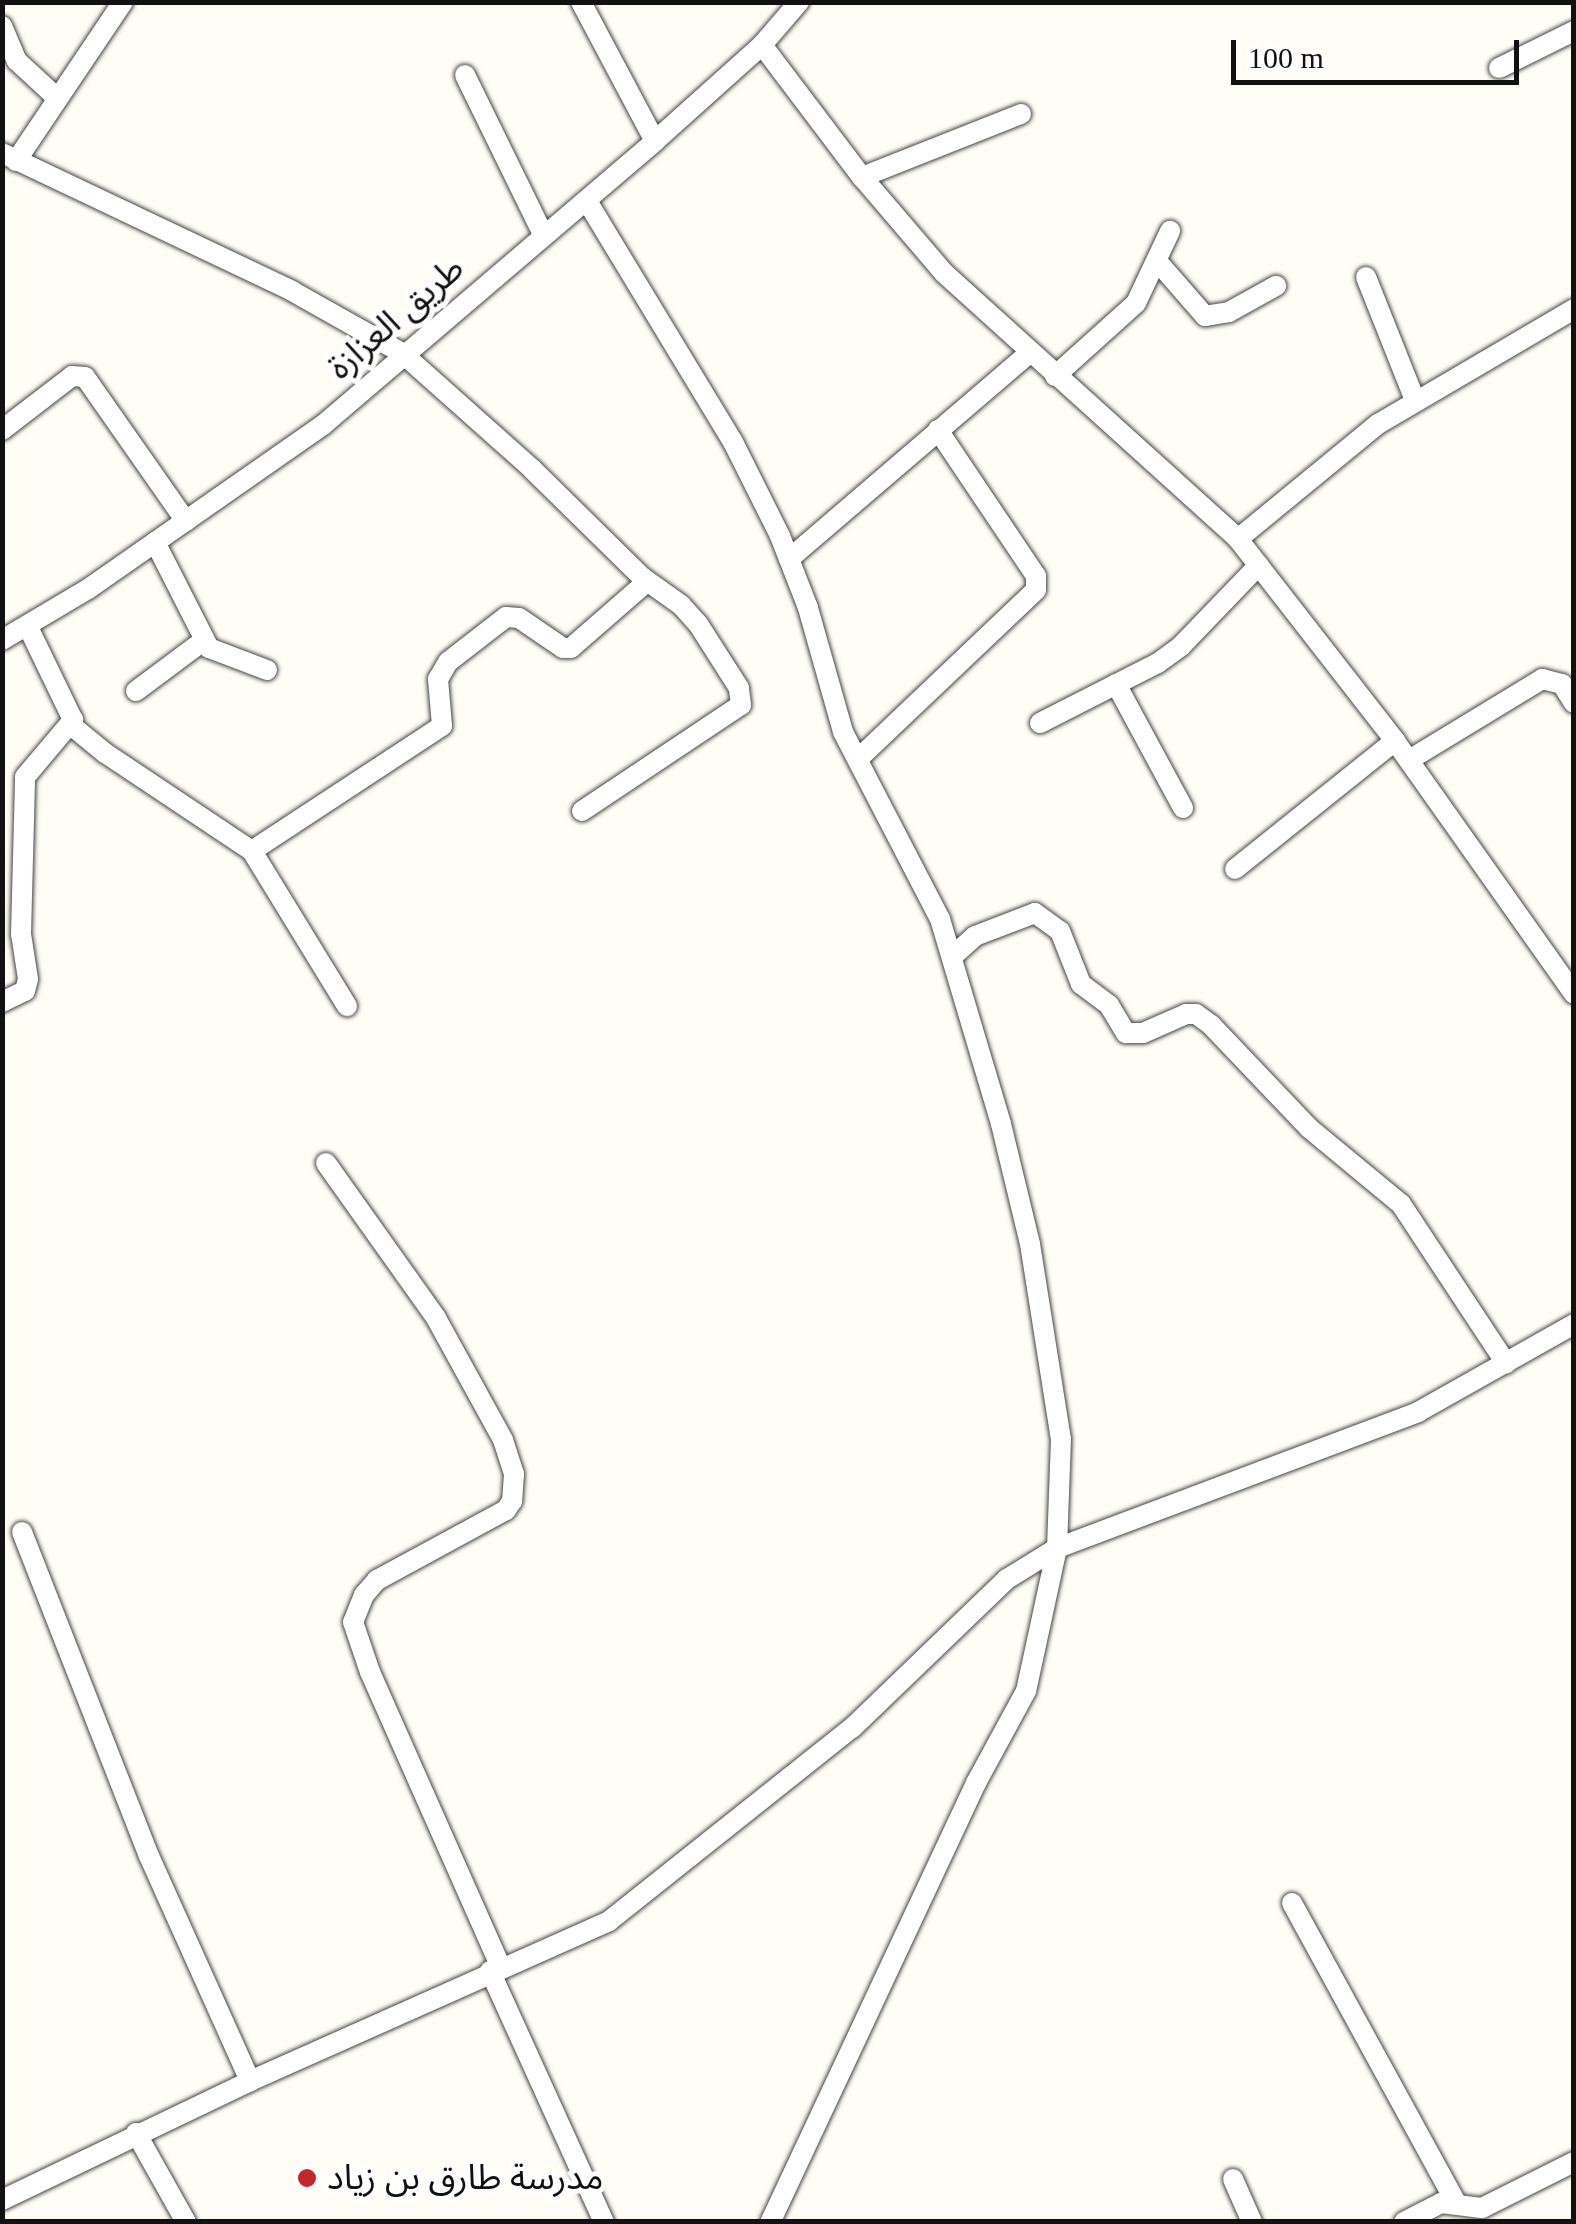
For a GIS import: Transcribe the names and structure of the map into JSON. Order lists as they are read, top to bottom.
{
  "streets": {
    "street": ["طريق العزازة"]
  },
  "places": ["مدرسة طارق بن زياد"],
  "scale_bar": "100 m"
}
